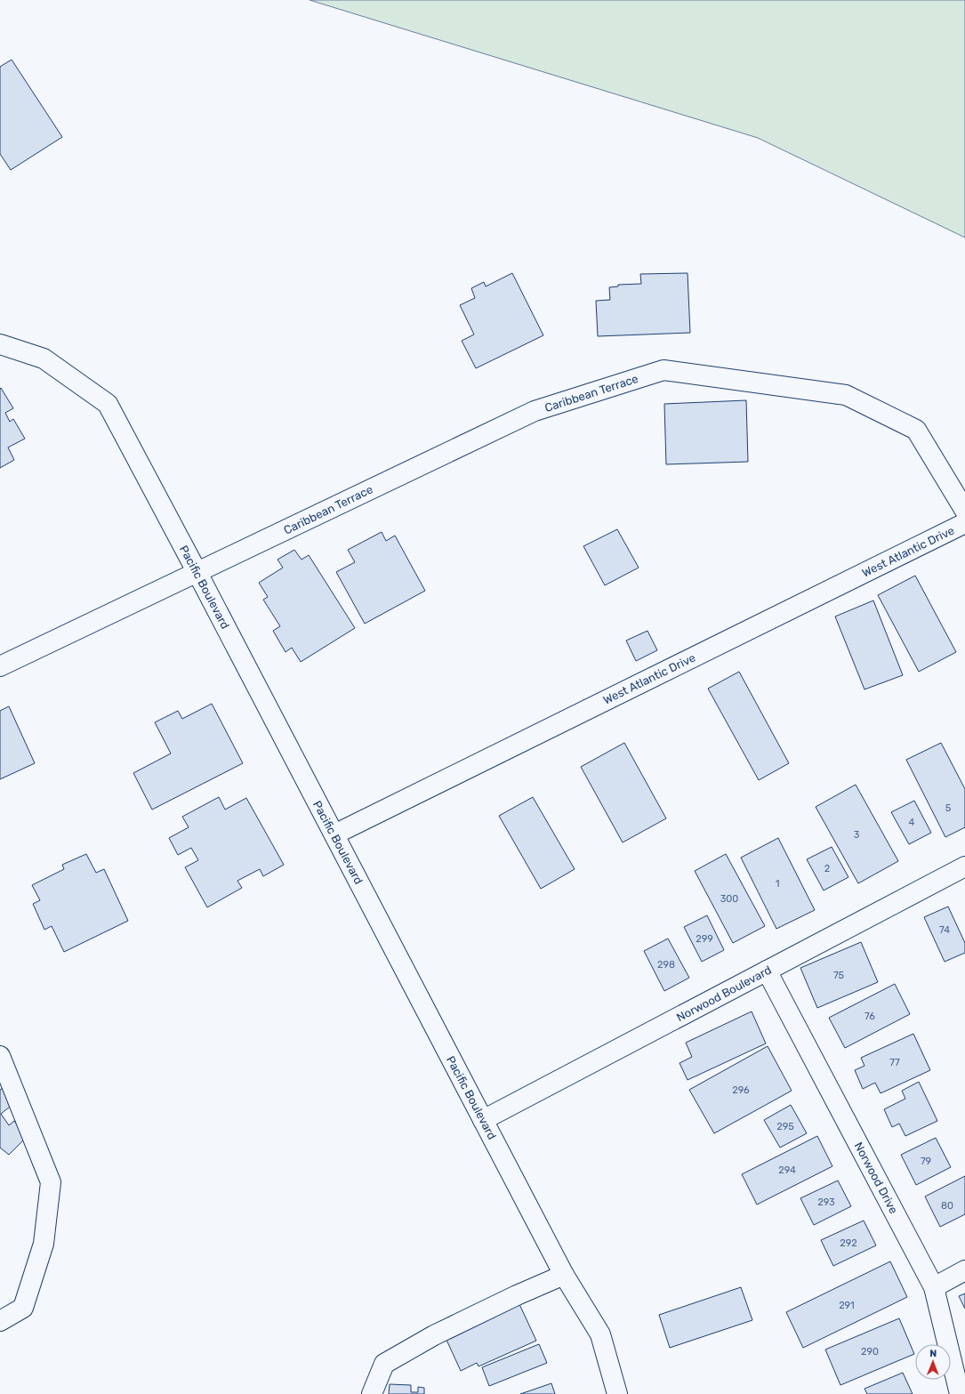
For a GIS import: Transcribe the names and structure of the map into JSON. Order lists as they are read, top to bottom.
{
  "streets": {
    "street": [
      "Caribbean Terrace",
      "West Atlantic Drive",
      "Pacific Boulevard",
      "Norwood Boulevard",
      "Norwood Drive"
    ]
  },
  "crossings": [
    ["Caribbean Terrace", "Pacific Boulevard"],
    ["West Atlantic Drive", "Pacific Boulevard"],
    ["Pacific Boulevard", "Norwood Boulevard"],
    ["Norwood Boulevard", "Norwood Drive"]
  ],
  "house_numbers": [
    "5",
    "4",
    "3",
    "2",
    "1",
    "300",
    "74",
    "299",
    "298",
    "75",
    "76",
    "77",
    "296",
    "295",
    "79",
    "294",
    "293",
    "80",
    "292",
    "291",
    "290"
  ],
  "north": "top"
}
